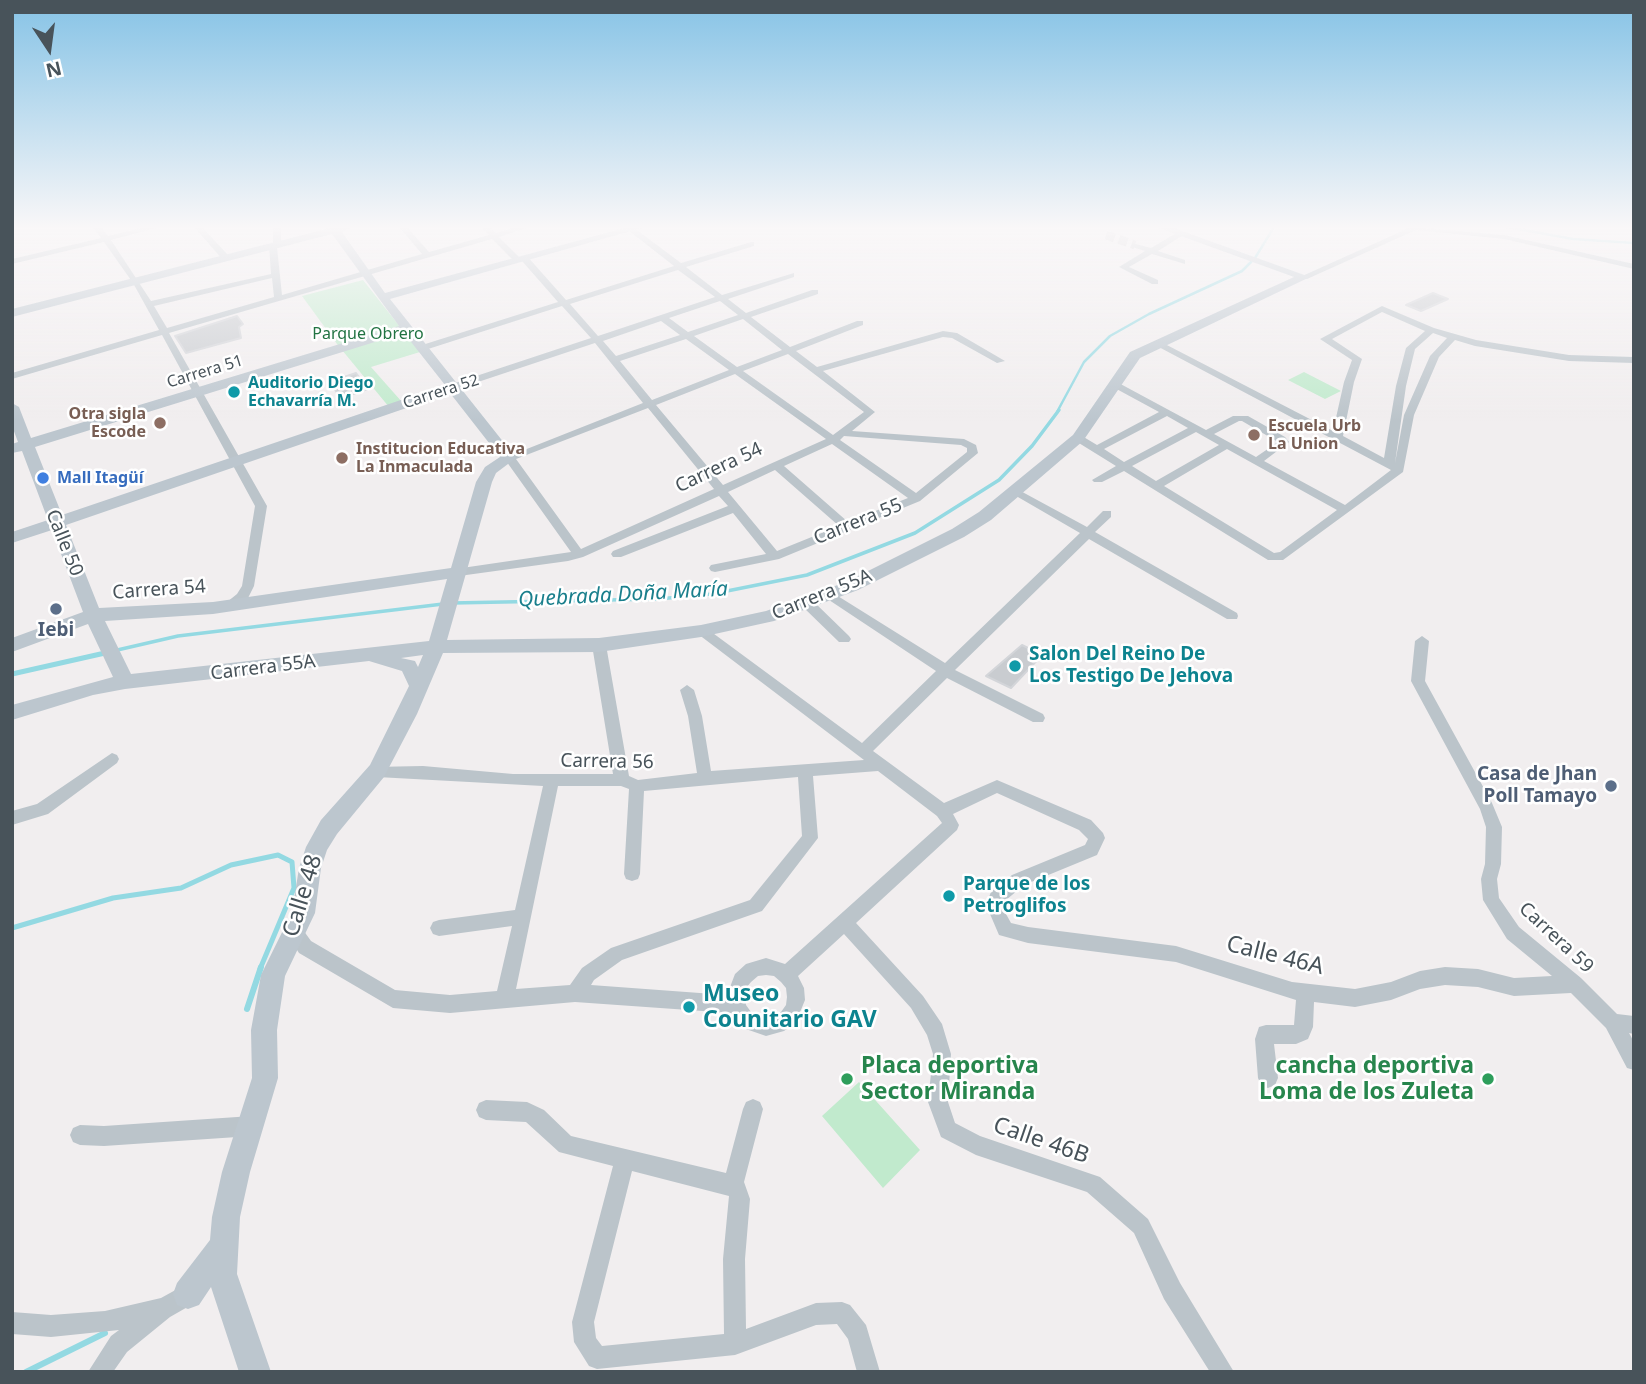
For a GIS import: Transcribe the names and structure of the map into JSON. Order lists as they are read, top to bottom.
{
  "streets": {
    "street": [
      "Carrera 51",
      "Carrera 52",
      "Carrera 54",
      "Carrera 55",
      "Calle 50",
      "Carrera 55A",
      "Carrera 56",
      "Calle 48",
      "Carrera 59",
      "Calle 46A",
      "Calle 46B"
    ]
  },
  "crossings": [
    ["Carrera 51", "Calle 50"],
    ["Carrera 52", "Calle 50"],
    ["Carrera 54", "Carrera 55"],
    ["Carrera 54", "Calle 50"],
    ["Carrera 54", "Calle 48"],
    ["Calle 50", "Carrera 55A"],
    ["Carrera 55A", "Calle 48"],
    ["Carrera 56", "Calle 48"],
    ["Carrera 59", "Calle 46A"]
  ],
  "water": ["Quebrada Doña María"],
  "parks": ["Parque Obrero"],
  "places": [
    "Auditorio Diego Echavarría M.",
    "Otra sigla Escode",
    "Escuela Urb La Union",
    "Institucion Educativa La Inmaculada",
    "Mall Itagüí",
    "Iebi",
    "Salon Del Reino De Los Testigo De Jehova",
    "Casa de Jhan Poll Tamayo",
    "Parque de los Petroglifos",
    "Museo Counitario GAV",
    "Placa deportiva Sector Miranda",
    "cancha deportiva Loma de los Zuleta"
  ],
  "north": "bottom"
}
